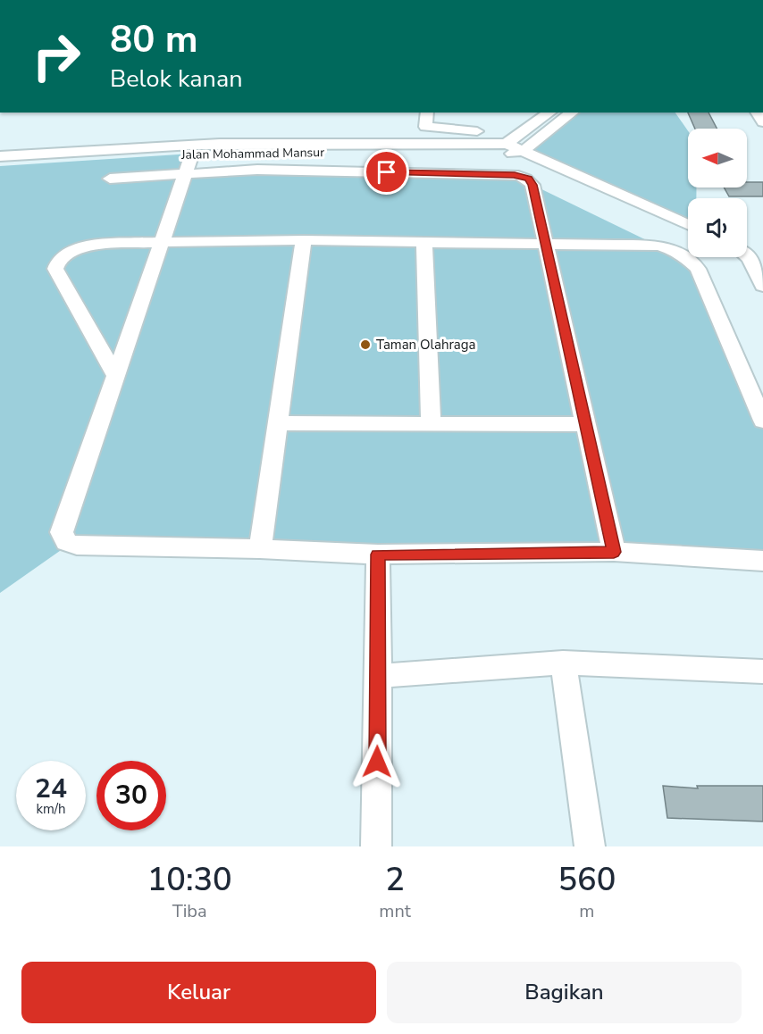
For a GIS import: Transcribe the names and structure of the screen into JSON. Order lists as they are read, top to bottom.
{
  "streets": {
    "street": ["Jalan Mohammad Mansur"]
  },
  "places": ["Taman Olahraga"],
  "north": "left",
  "page": {
    "turn": ["80 m", "Belok kanan"],
    "speed": "24 km/h",
    "limit": "30",
    "eta": [
      "10:30",
      "Tiba",
      "2",
      "mnt",
      "560",
      "m"
    ],
    "buttons": ["Keluar", "Bagikan"]
  }
}
